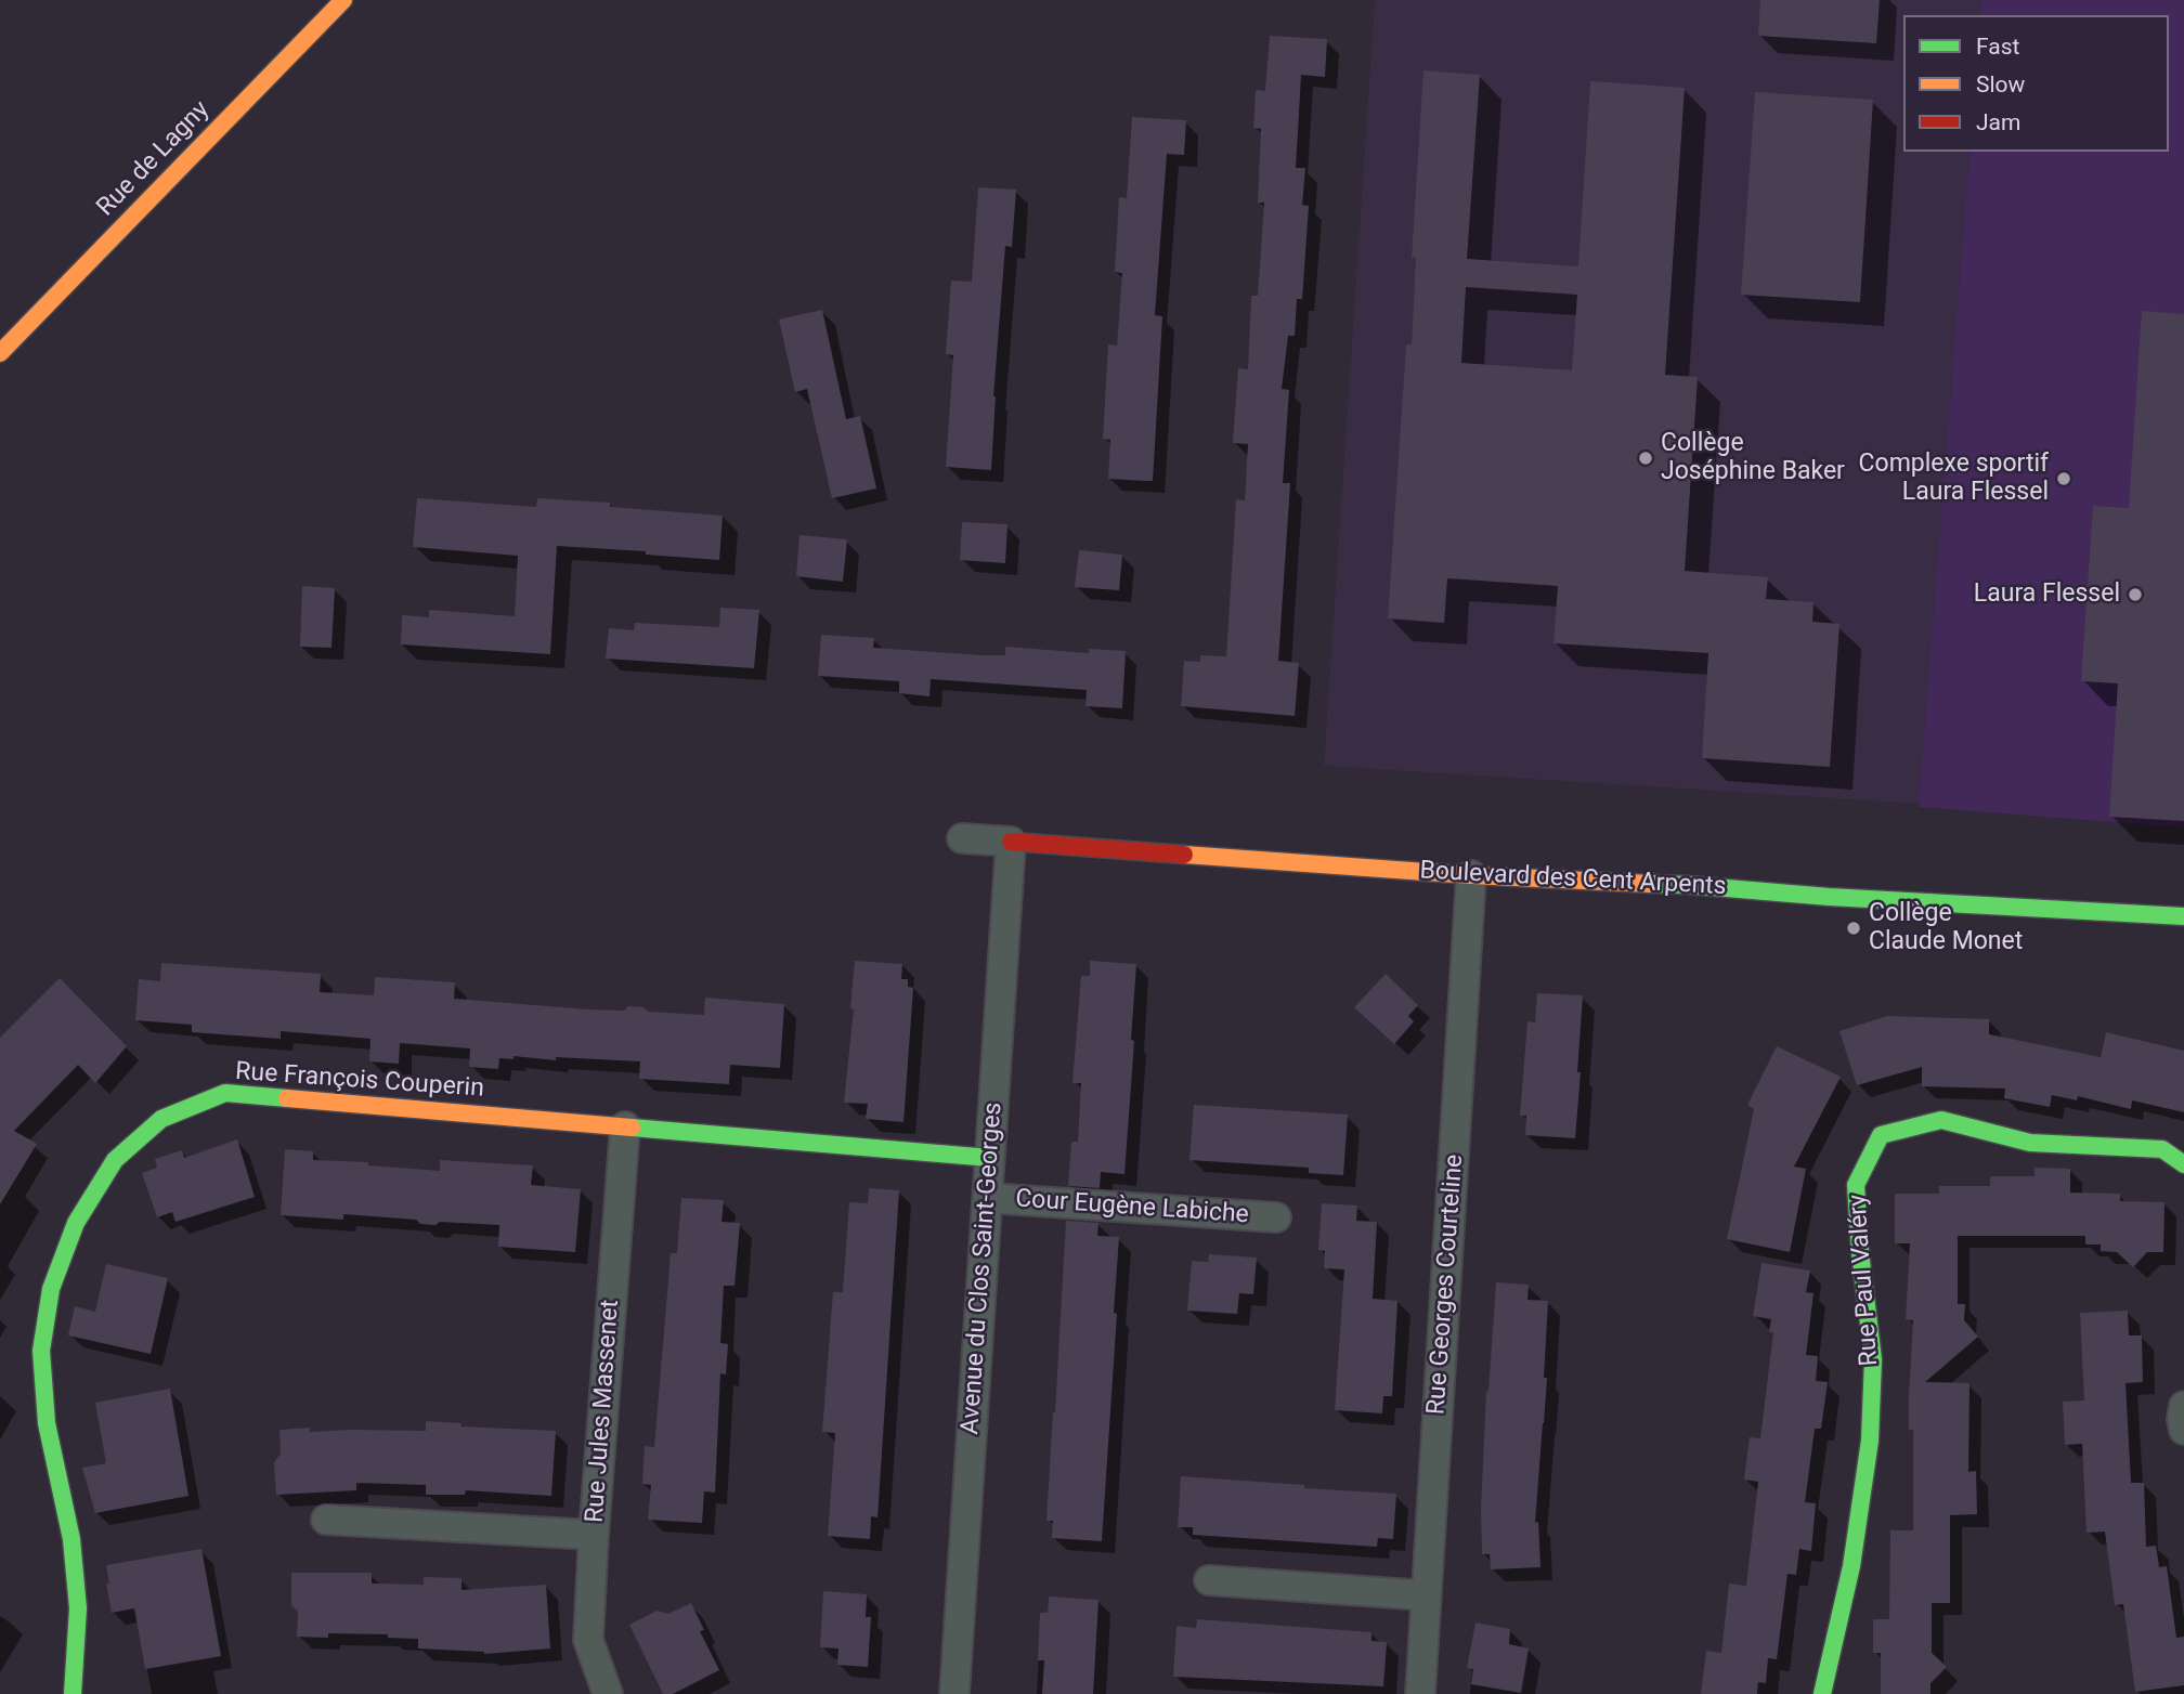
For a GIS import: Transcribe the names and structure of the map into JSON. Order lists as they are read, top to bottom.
{
  "streets": {
    "street": [
      "Rue de Lagny",
      "Boulevard des Cent Arpents",
      "Rue François Couperin",
      "Cour Eugène Labiche",
      "Avenue du Clos Saint-Georges",
      "Rue Paul Valéry",
      "Rue Georges Courteline",
      "Rue Jules Massenet"
    ]
  },
  "crossings": [
    ["Boulevard des Cent Arpents", "Avenue du Clos Saint-Georges"],
    ["Boulevard des Cent Arpents", "Rue Georges Courteline"],
    ["Rue François Couperin", "Avenue du Clos Saint-Georges"],
    ["Rue François Couperin", "Rue Jules Massenet"],
    ["Cour Eugène Labiche", "Avenue du Clos Saint-Georges"]
  ],
  "places": [
    "Collège Joséphine Baker",
    "Complexe sportif Laura Flessel",
    "Laura Flessel",
    "Collège Claude Monet"
  ],
  "legend": ["Fast", "Slow", "Jam"]
}
